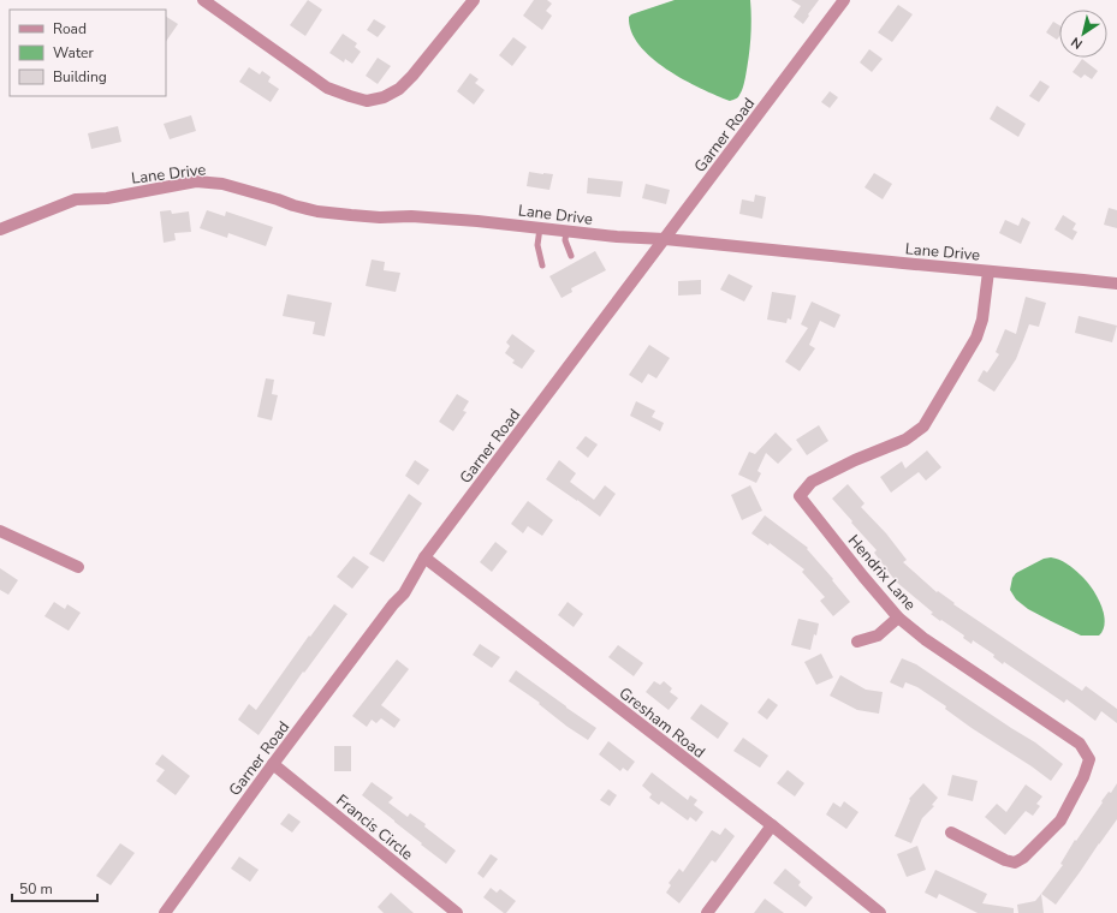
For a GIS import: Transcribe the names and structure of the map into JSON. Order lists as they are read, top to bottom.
{
  "streets": {
    "street": [
      "Garner Road",
      "Lane Drive",
      "Hendrix Lane",
      "Gresham Road",
      "Francis Circle"
    ]
  },
  "crossings": [
    ["Garner Road", "Lane Drive"],
    ["Garner Road", "Gresham Road"],
    ["Garner Road", "Francis Circle"],
    ["Lane Drive", "Hendrix Lane"]
  ],
  "legend": ["Road", "Water", "Building"],
  "scale_bar": "50 m",
  "north": "bottom left"
}
